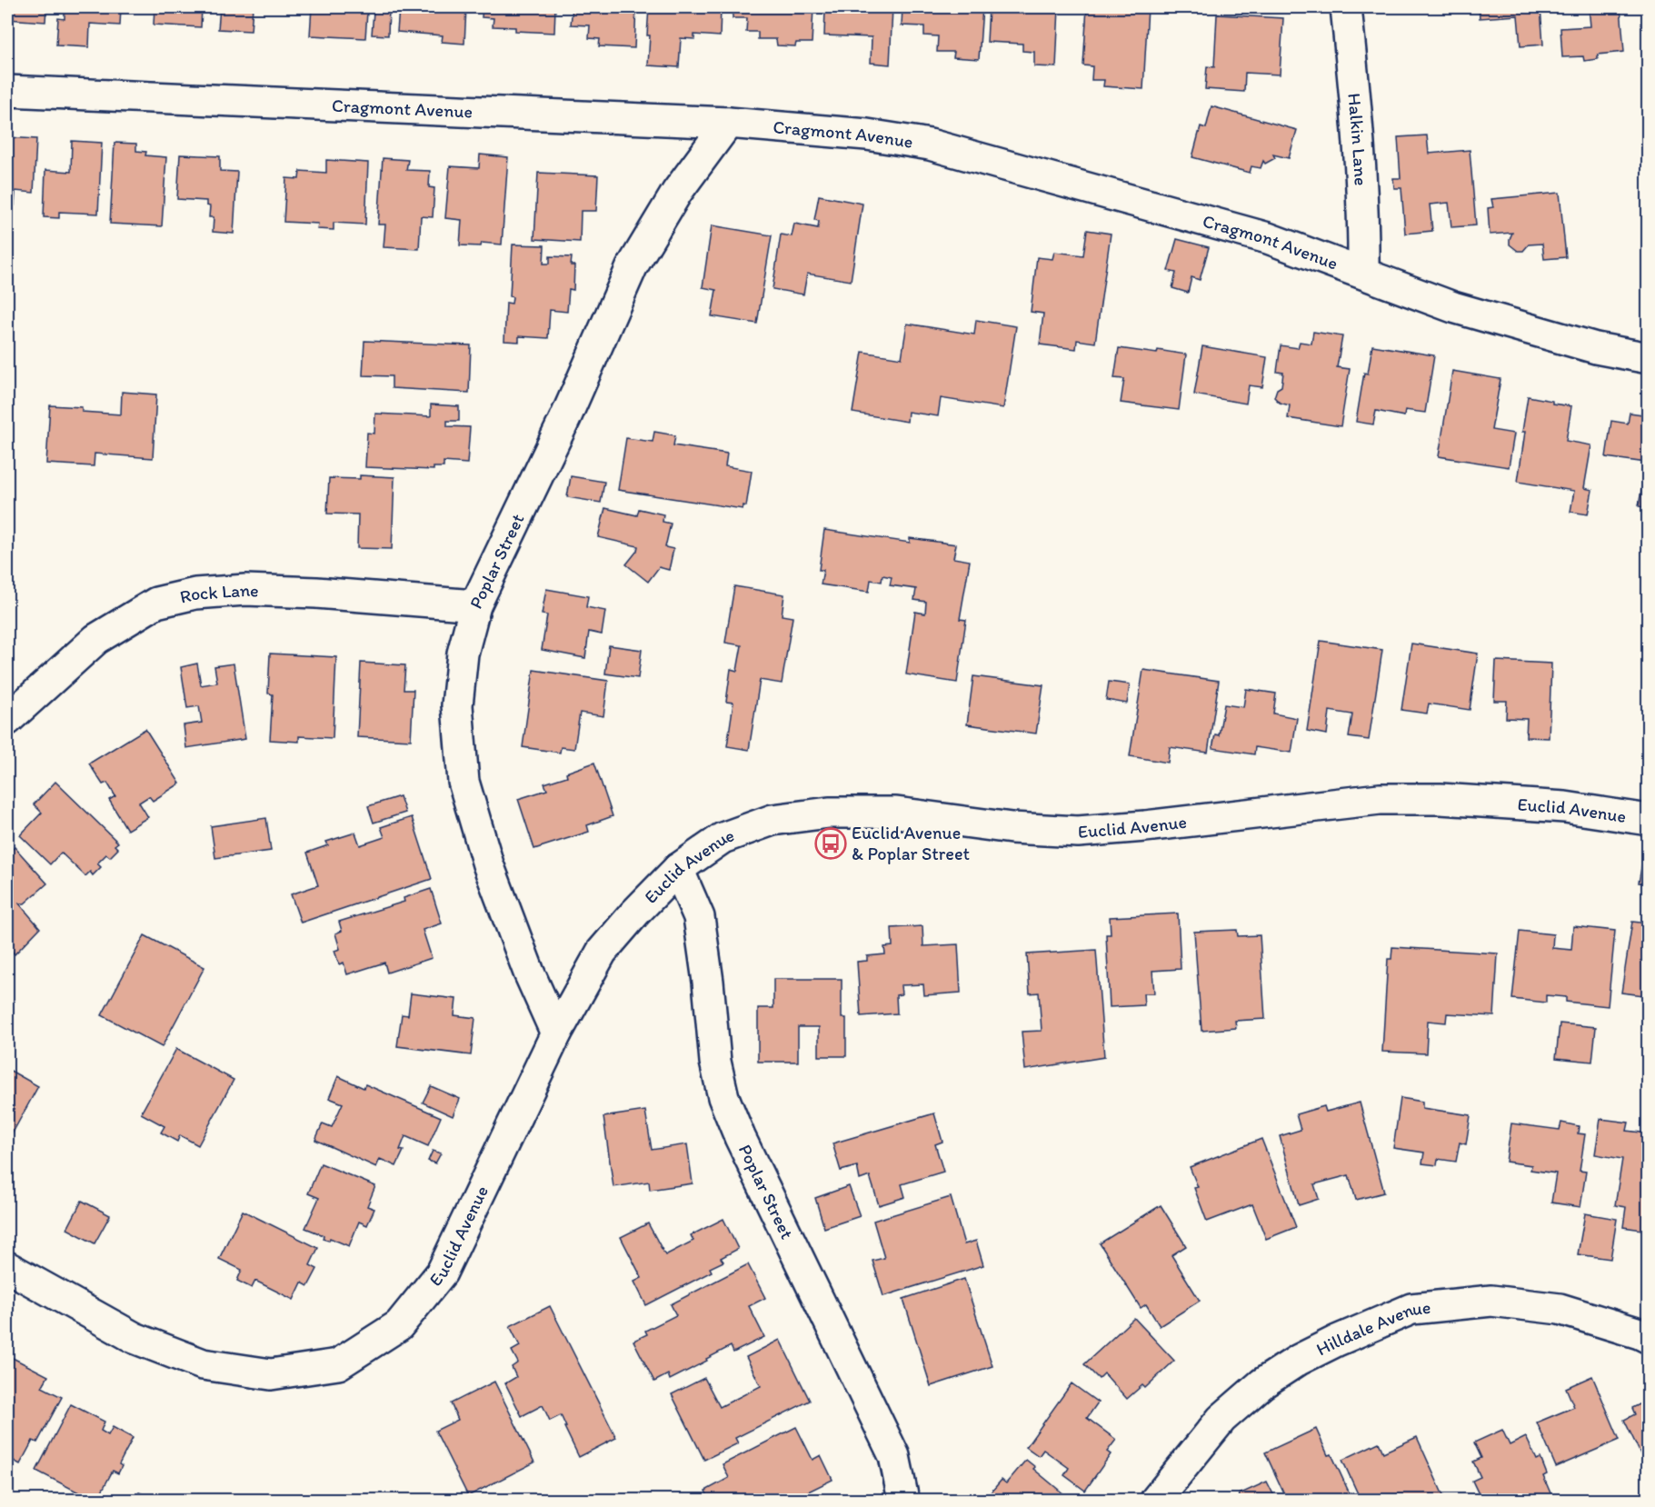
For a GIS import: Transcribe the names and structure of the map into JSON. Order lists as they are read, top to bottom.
{
  "streets": {
    "street": [
      "Cragmont Avenue",
      "Halkin Lane",
      "Poplar Street",
      "Rock Lane",
      "Euclid Avenue",
      "Hilldale Avenue"
    ]
  },
  "crossings": [
    ["Cragmont Avenue", "Halkin Lane"],
    ["Cragmont Avenue", "Poplar Street"],
    ["Poplar Street", "Rock Lane"],
    ["Poplar Street", "Euclid Avenue"]
  ],
  "places": {
    "bus stop": ["Euclid Avenue & Poplar Street"]
  }
}
